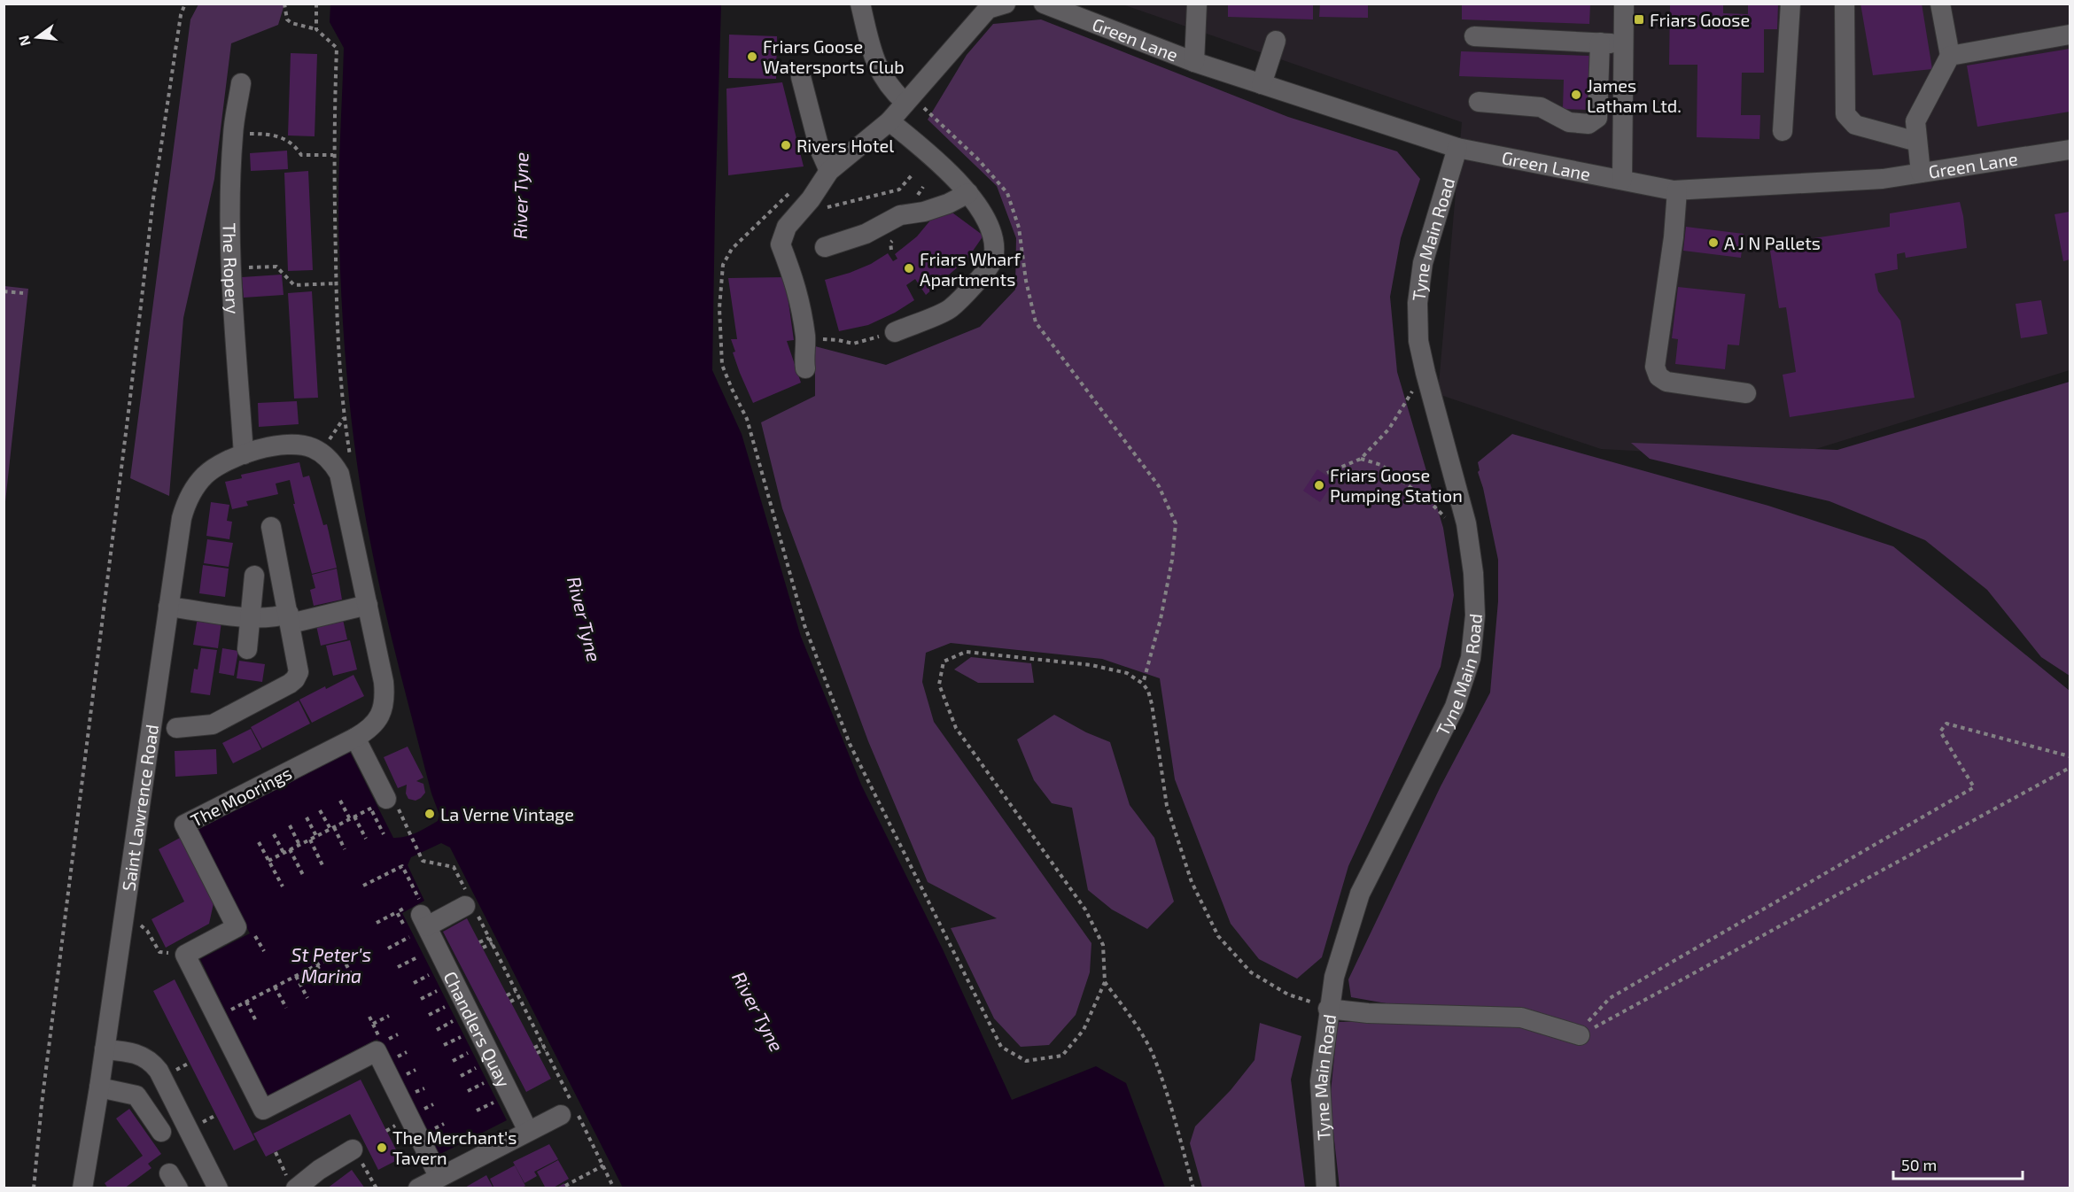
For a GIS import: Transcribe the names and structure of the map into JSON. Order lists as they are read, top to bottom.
{
  "streets": {
    "street": [
      "Green Lane",
      "Tyne Main Road",
      "The Ropery",
      "The Moorings",
      "Saint Lawrence Road",
      "Chandlers Quay"
    ]
  },
  "crossings": [
    ["Green Lane", "Tyne Main Road"],
    ["The Ropery", "Saint Lawrence Road"]
  ],
  "water": ["River Tyne", "St Peter's Marina"],
  "places": {
    "transit": ["Friars Goose"],
    "other": [
      "Friars Goose Watersports Club",
      "James Latham Ltd.",
      "Rivers Hotel",
      "A J N Pallets",
      "Friars Wharf Apartments",
      "Friars Goose Pumping Station",
      "La Verne Vintage",
      "The Merchant's Tavern"
    ]
  },
  "scale_bar": "50 m",
  "north": "left"
}
